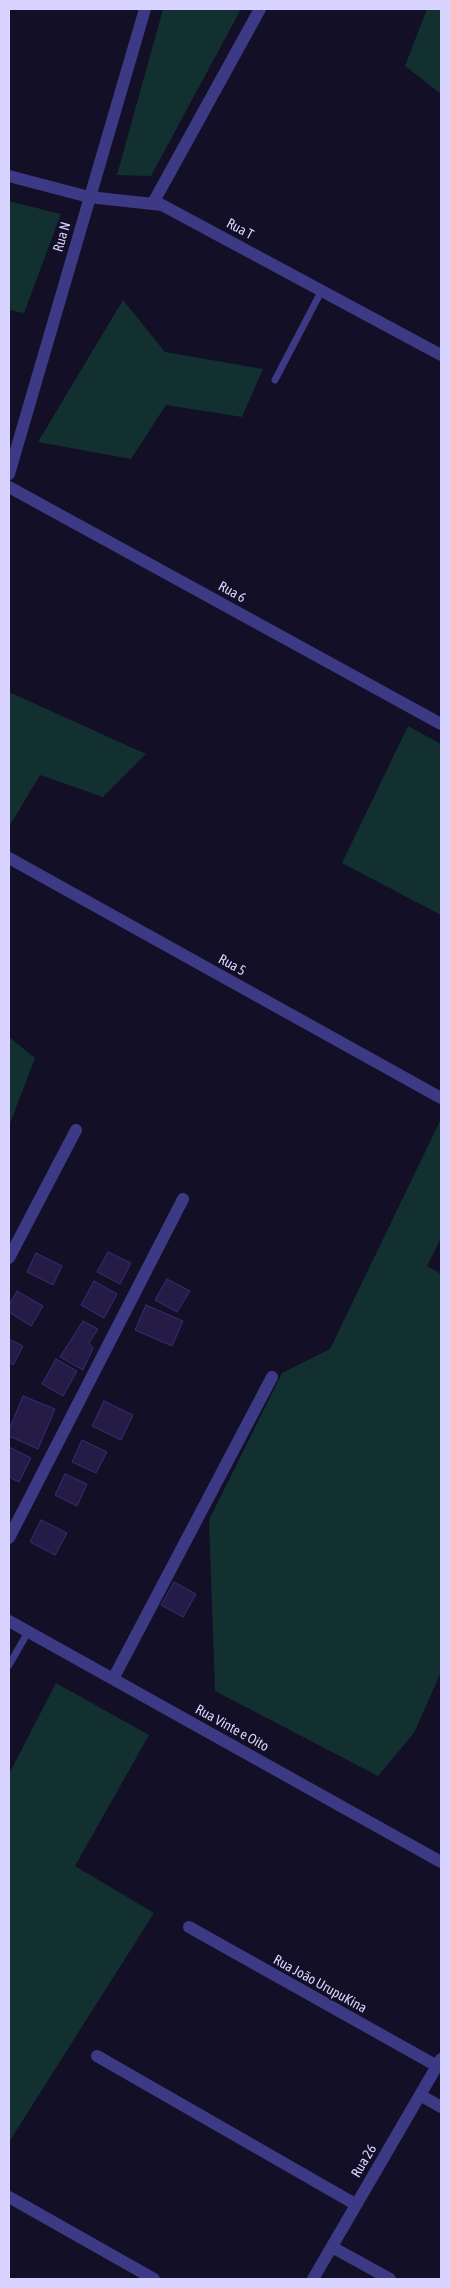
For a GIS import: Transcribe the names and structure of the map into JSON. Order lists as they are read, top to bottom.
{
  "streets": {
    "street": [
      "Rua T",
      "Rua N",
      "Rua 6",
      "Rua 5",
      "Rua Vinte e Oito",
      "Rua João UrupuKina",
      "Rua 26"
    ]
  },
  "crossings": [
    ["Rua T", "Rua N"],
    ["Rua João UrupuKina", "Rua 26"]
  ]
}
